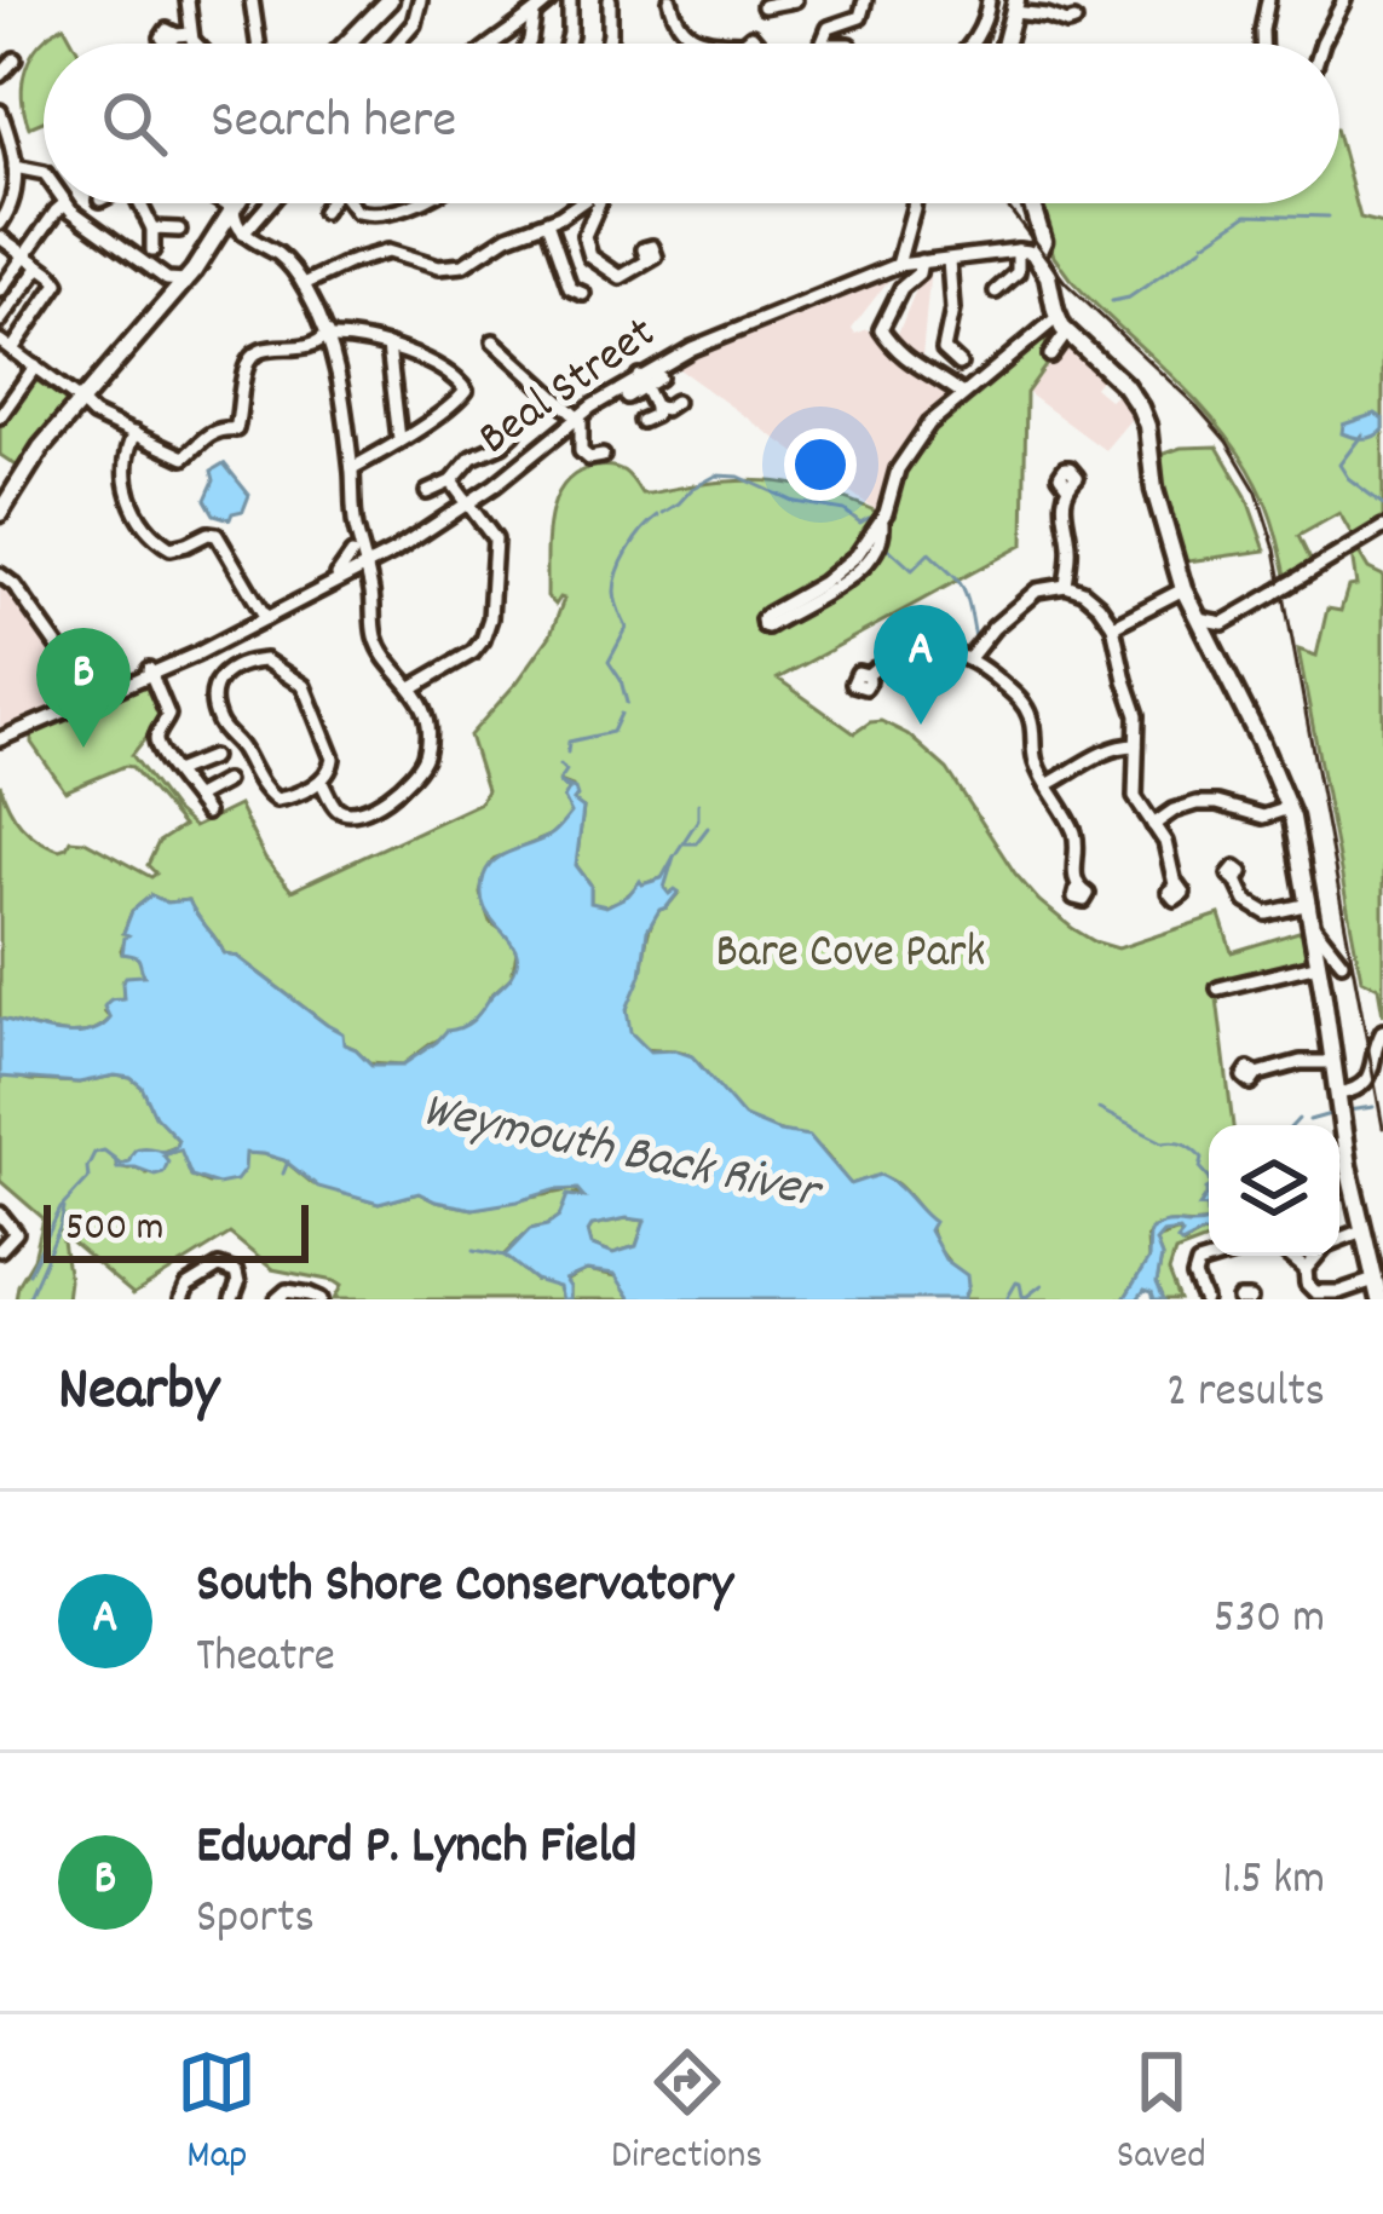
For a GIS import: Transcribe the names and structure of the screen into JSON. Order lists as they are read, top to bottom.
{
  "streets": {
    "street": ["Beal Street"]
  },
  "water": ["Weymouth Back River"],
  "parks": ["Bare Cove Park"],
  "scale_bar": "500 m",
  "page": {
    "search": "Search here",
    "pins": ["A", "B"],
    "scale": "500 m",
    "heading": ["Nearby", "2 results"],
    "list": [
      {
        "mark": "A",
        "name": "South Shore Conservatory",
        "note": "Theatre",
        "value": "530 m"
      },
      {
        "mark": "B",
        "name": "Edward P. Lynch Field",
        "note": "Sports",
        "value": "1.5 km"
      }
    ],
    "nav": ["Map", "Directions", "Saved"]
  }
}
